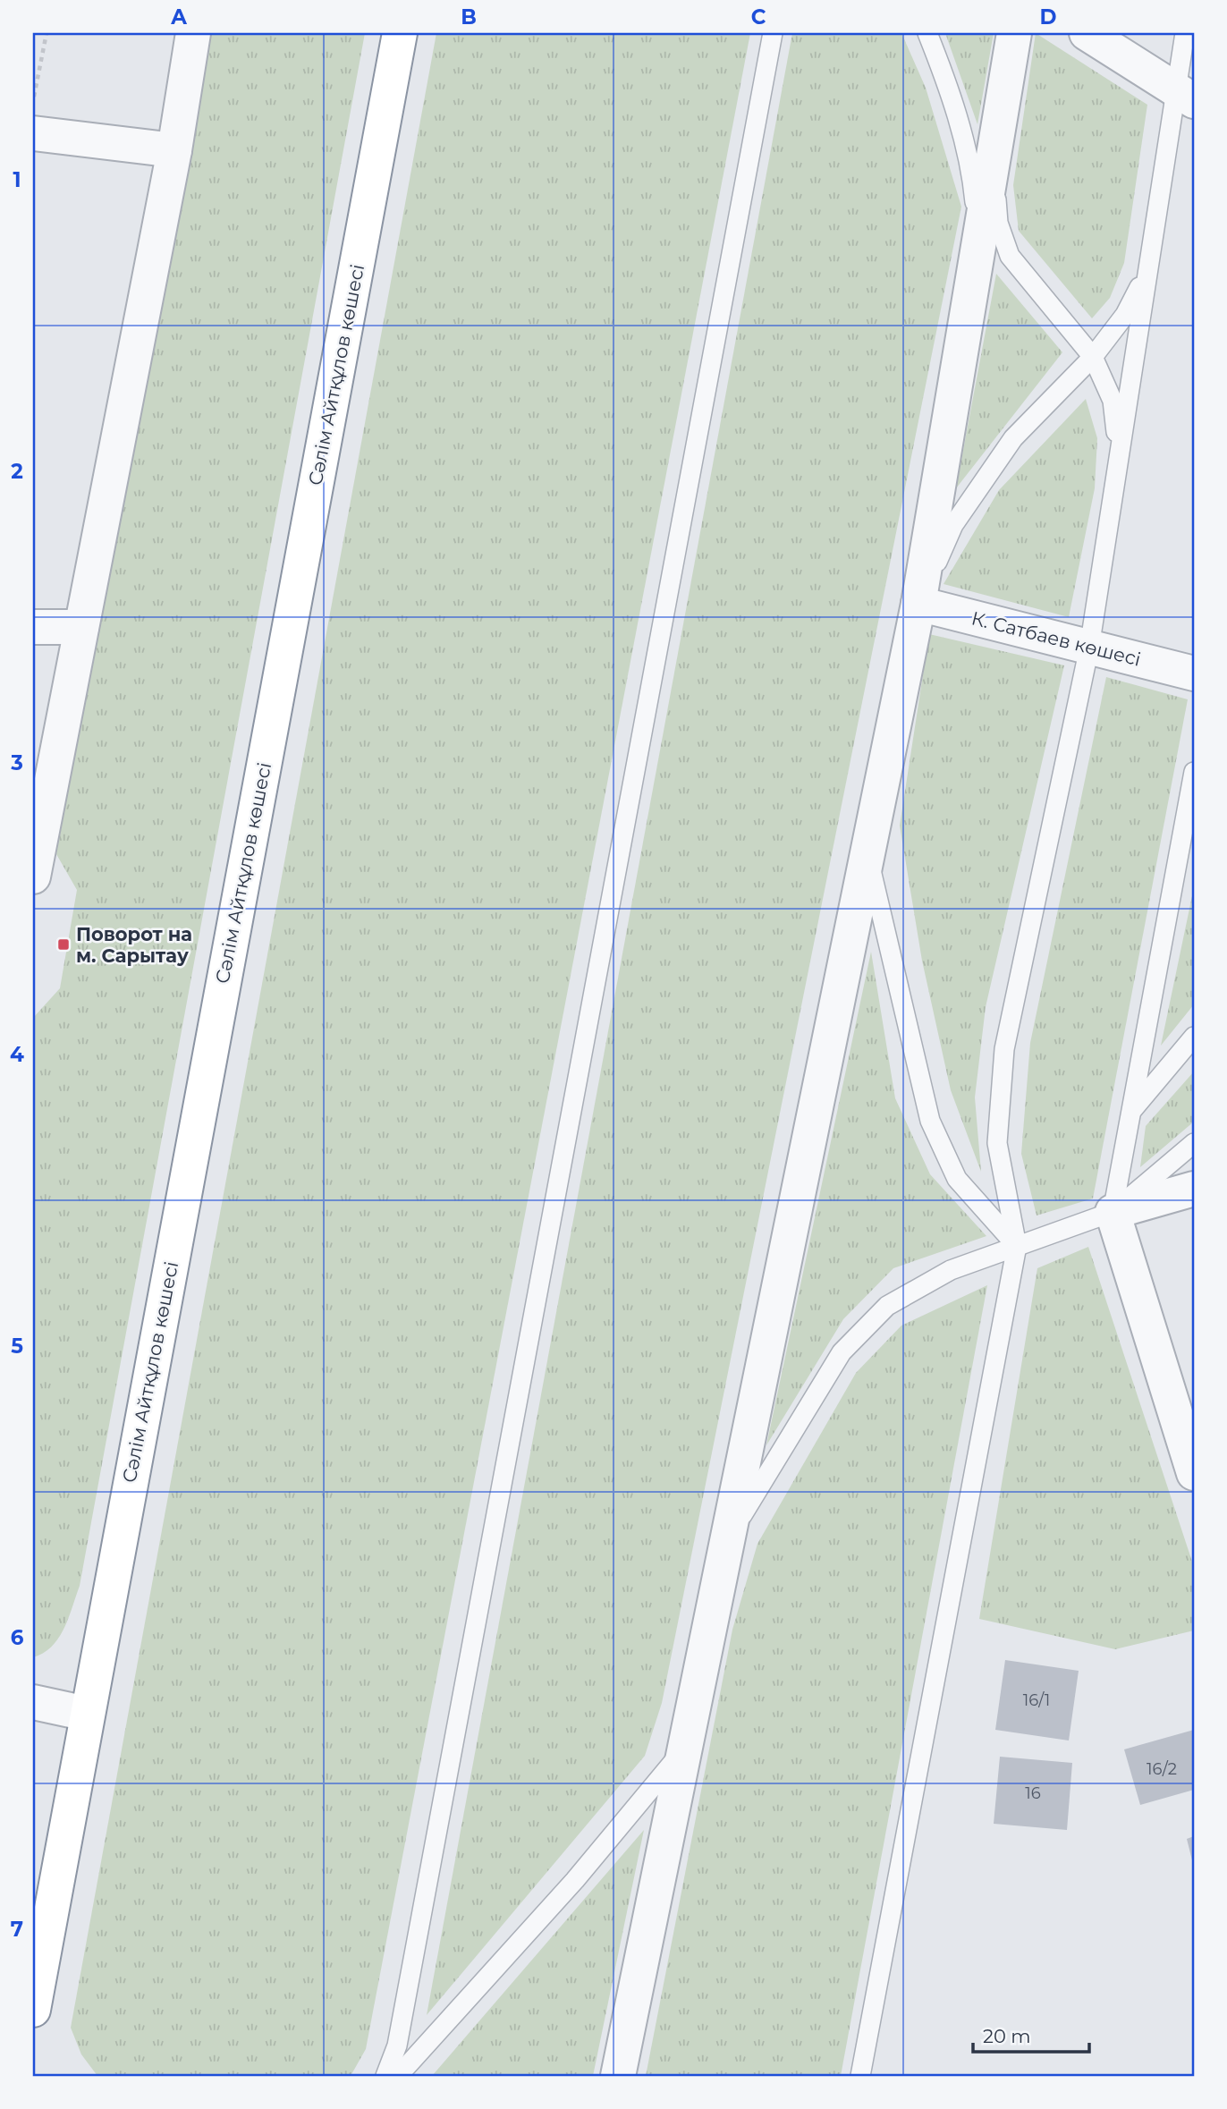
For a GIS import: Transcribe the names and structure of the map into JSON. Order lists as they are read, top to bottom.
{
  "streets": {
    "highway": ["Сәлім Айтқұлов көшесі"],
    "street": ["К. Сатбаев көшесі"]
  },
  "places": {
    "transit": ["Поворот на м. Сарытау"]
  },
  "house_numbers": ["16/1", "16/2", "16"],
  "scale_bar": "20 m",
  "grid": {
    "columns": [
      "A",
      "B",
      "C",
      "D"
    ],
    "rows": [
      "1",
      "2",
      "3",
      "4",
      "5",
      "6",
      "7"
    ]
  }
}
